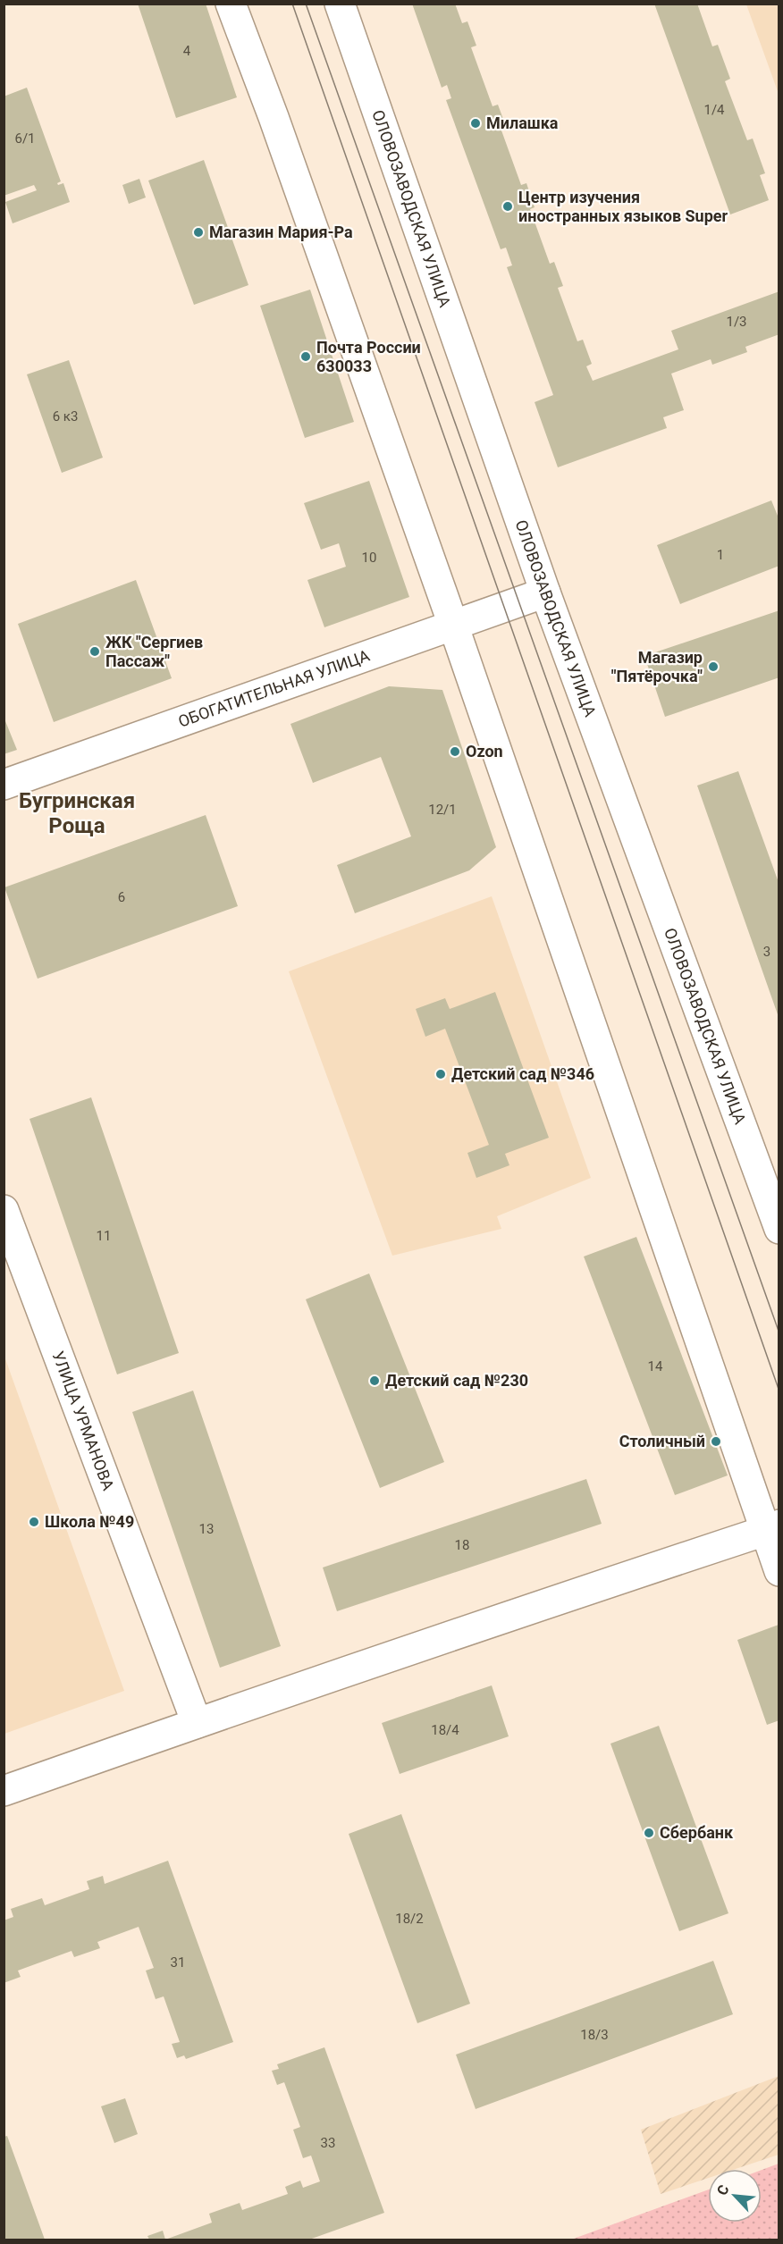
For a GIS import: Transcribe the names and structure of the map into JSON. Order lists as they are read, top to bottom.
{
  "streets": {
    "street": ["ОЛОВОЗАВОДСКАЯ УЛИЦА", "ОБОГАТИТЕЛЬНАЯ УЛИЦА", "УЛИЦА УРМАНОВА"]
  },
  "crossings": [
    ["ОЛОВОЗАВОДСКАЯ УЛИЦА", "ОБОГАТИТЕЛЬНАЯ УЛИЦА"]
  ],
  "districts": ["Бугринская Роща"],
  "places": [
    "Милашка",
    "Центр изучения иностранных языков Super",
    "Магазин Мария-Ра",
    "Почта России 630033",
    "ЖК \"Сергиев Пассаж\"",
    "Магазир \"Пятёрочка\"",
    "Ozon",
    "Детский сад №346",
    "Детский сад №230",
    "Столичный",
    "Школа №49",
    "Сбербанк"
  ],
  "house_numbers": [
    "4",
    "1/4",
    "6/1",
    "1/3",
    "6 к3",
    "1",
    "10",
    "12/1",
    "6",
    "3",
    "11",
    "14",
    "13",
    "18",
    "18/4",
    "18/2",
    "31",
    "18/3",
    "33"
  ],
  "north": "top left"
}
